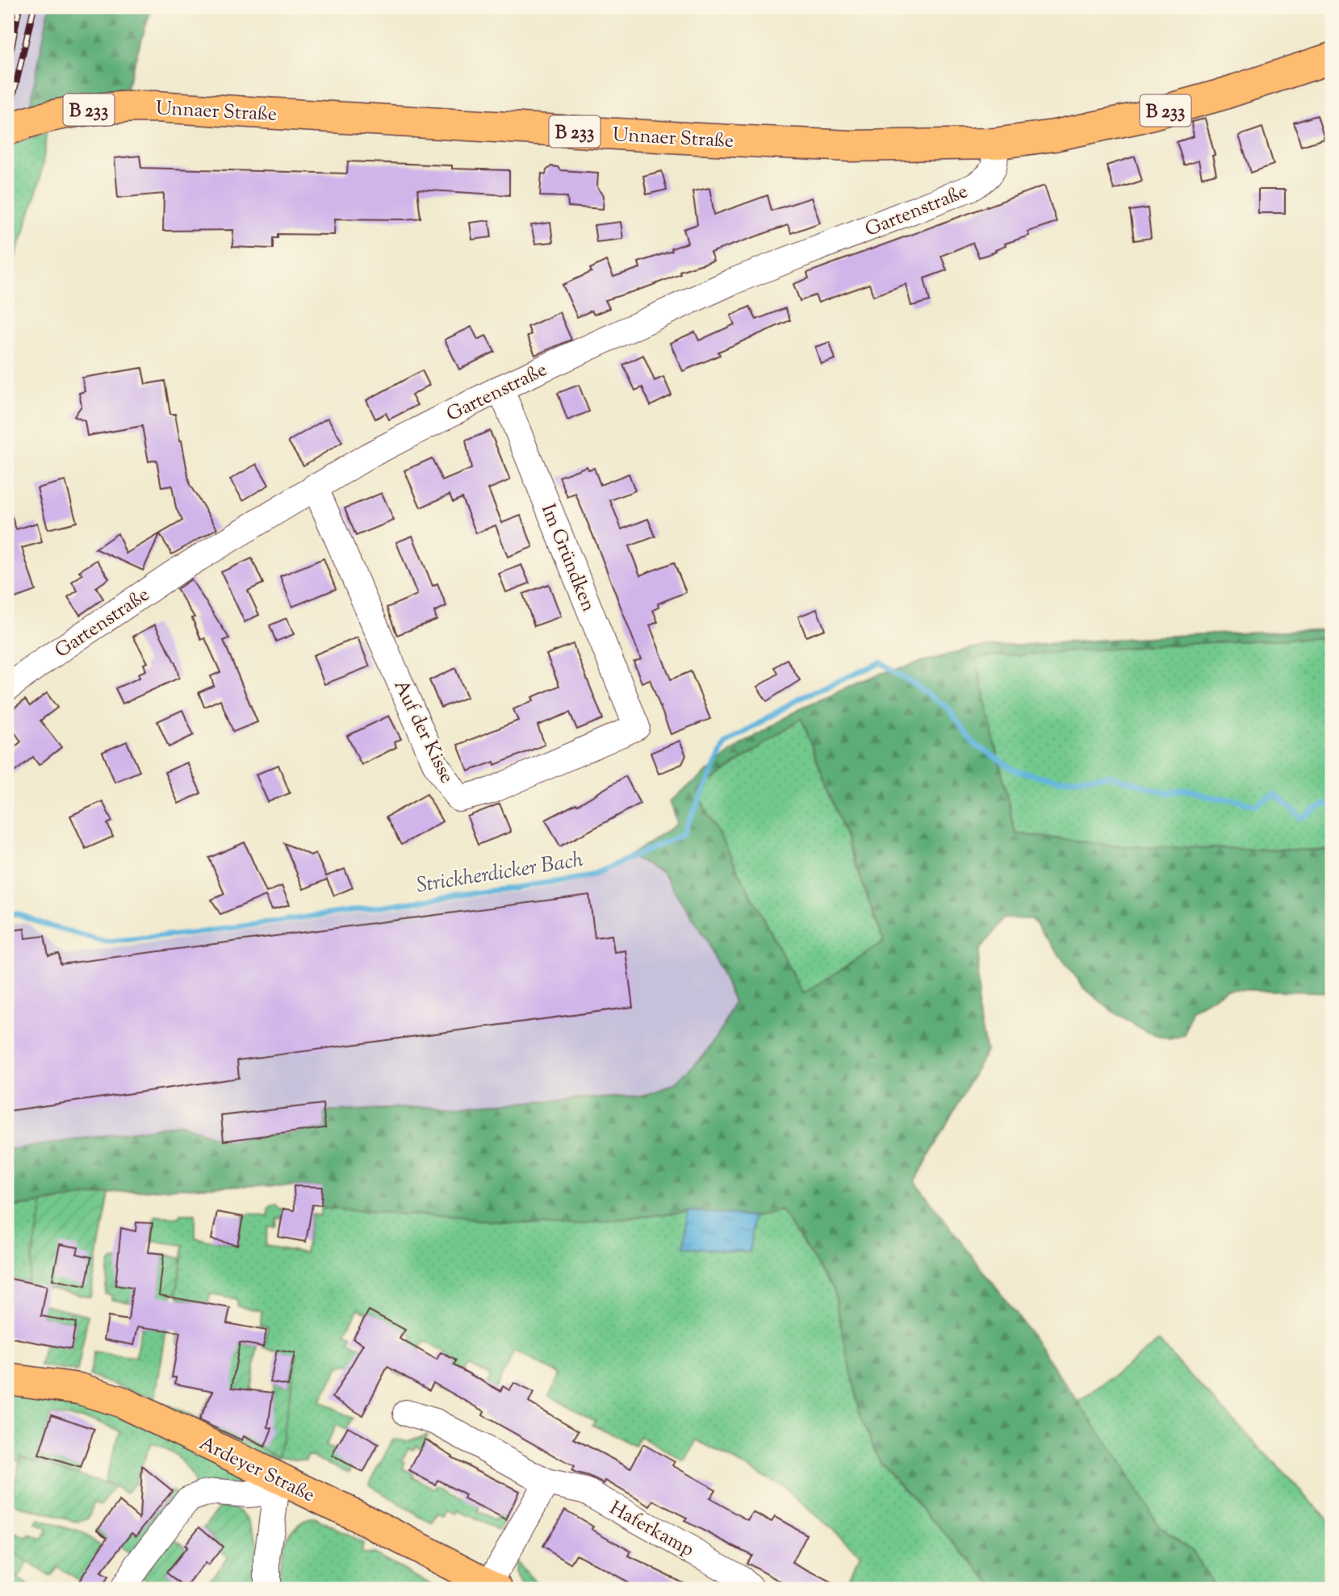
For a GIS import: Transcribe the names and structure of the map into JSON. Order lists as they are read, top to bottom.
{
  "streets": {
    "main road": ["B 233", "Unnaer Straße", "Ardeyer Straße"],
    "street": [
      "Gartenstraße",
      "Im Gründken",
      "Auf der Kisse",
      "Haferkamp"
    ]
  },
  "crossings": [
    ["Unnaer Straße", "Gartenstraße"],
    ["Gartenstraße", "Im Gründken"],
    ["Gartenstraße", "Auf der Kisse"],
    ["Im Gründken", "Auf der Kisse"]
  ],
  "water": ["Strickherdicker Bach"]
}
